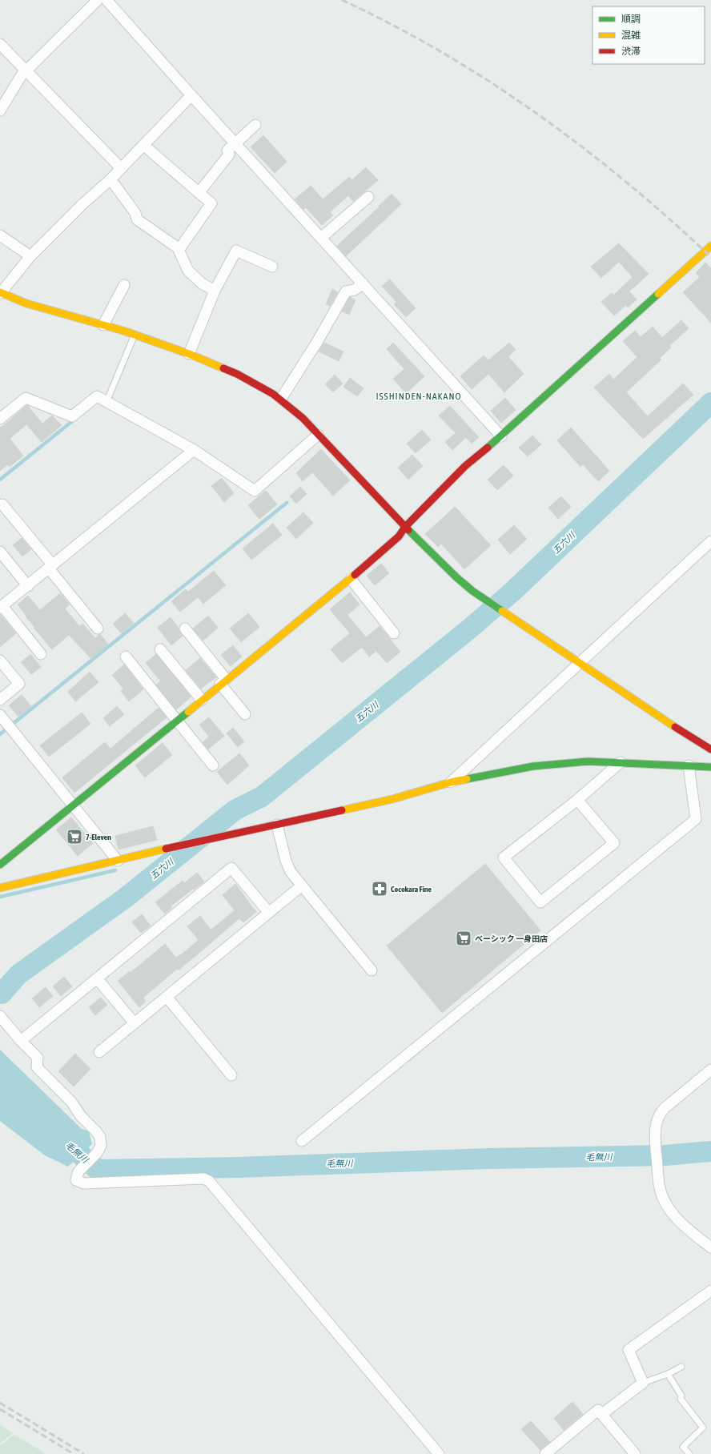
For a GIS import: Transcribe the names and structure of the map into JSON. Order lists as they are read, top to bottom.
{
  "districts": ["ISSHINDEN-NAKANO"],
  "water": ["五六川", "毛無川"],
  "places": {
    "supermarket": ["7-Eleven", "ベーシック 一身田店"],
    "pharmacy": ["Cocokara Fine"]
  },
  "legend": ["順調", "混雑", "渋滞"]
}
